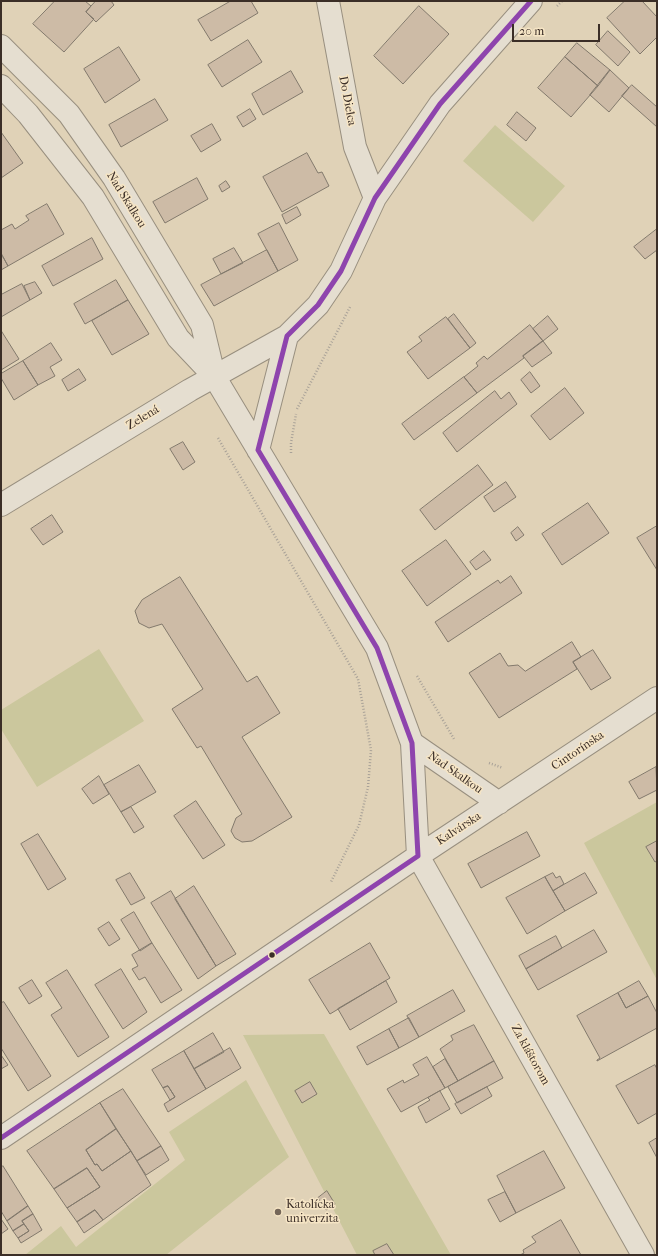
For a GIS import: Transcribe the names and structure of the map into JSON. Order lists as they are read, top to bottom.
{
  "streets": {
    "street": [
      "Do Dielca",
      "Nad Skalkou",
      "Zelená",
      "Cintorínska",
      "Kalvárska",
      "Za kláštorom"
    ]
  },
  "crossings": [
    ["Do Dielca", "Zelená"],
    ["Nad Skalkou", "Zelená"],
    ["Nad Skalkou", "Cintorínska"],
    ["Nad Skalkou", "Kalvárska"],
    ["Nad Skalkou", "Za kláštorom"],
    ["Cintorínska", "Kalvárska"],
    ["Kalvárska", "Za kláštorom"]
  ],
  "places": ["Katolícka univerzita"],
  "scale_bar": "20 m"
}
